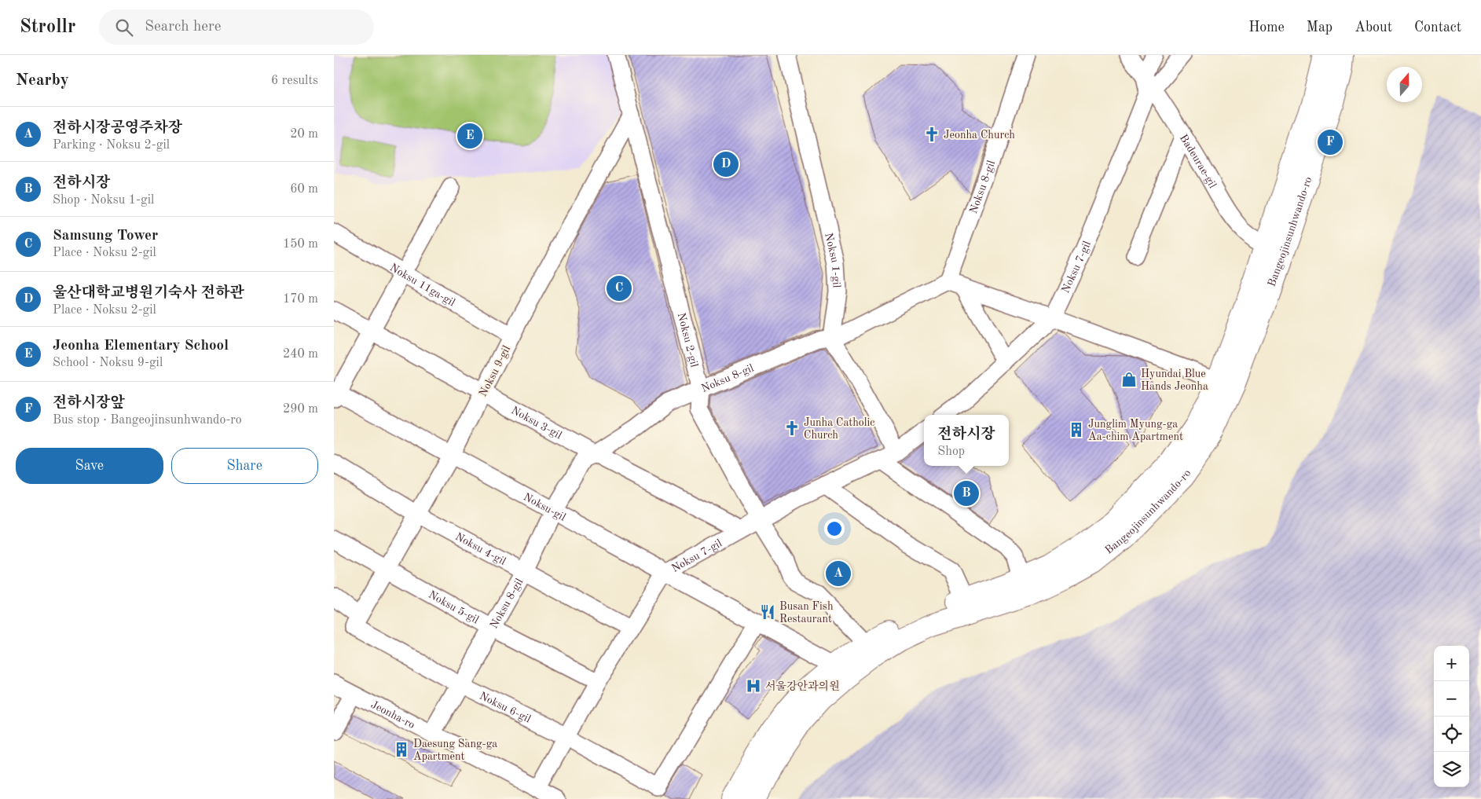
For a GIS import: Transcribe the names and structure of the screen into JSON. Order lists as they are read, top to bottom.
{
  "streets": {
    "main road": ["Bangeojinsunhwando-ro"],
    "street": [
      "Badeurae-gil",
      "Noksu 8-gil",
      "Noksu 1-gil",
      "Noksu 7-gil",
      "Noksu 11ga-gil",
      "Noksu 2-gil",
      "Noksu 9-gil",
      "Noksu 3-gil",
      "Noksu-gil",
      "Noksu 4-gil",
      "Noksu 5-gil",
      "Noksu 6-gil",
      "Jeonha-ro"
    ]
  },
  "crossings": [
    ["Badeurae-gil", "Bangeojinsunhwando-ro"],
    ["Badeurae-gil", "Noksu 7-gil"],
    ["Noksu 8-gil", "Noksu 1-gil"],
    ["Noksu 8-gil", "Noksu 2-gil"],
    ["Noksu 8-gil", "Noksu 3-gil"],
    ["Noksu 8-gil", "Noksu-gil"],
    ["Noksu 8-gil", "Noksu 4-gil"],
    ["Noksu 8-gil", "Noksu 5-gil"],
    ["Noksu 8-gil", "Noksu 6-gil"],
    ["Noksu 8-gil", "Jeonha-ro"],
    ["Bangeojinsunhwando-ro", "Noksu 2-gil"],
    ["Bangeojinsunhwando-ro", "Noksu-gil"],
    ["Noksu 7-gil", "Noksu 2-gil"],
    ["Noksu 7-gil", "Noksu 3-gil"],
    ["Noksu 7-gil", "Noksu-gil"],
    ["Noksu 7-gil", "Noksu 4-gil"],
    ["Noksu 7-gil", "Noksu 5-gil"],
    ["Noksu 7-gil", "Noksu 6-gil"],
    ["Noksu 7-gil", "Jeonha-ro"],
    ["Noksu 11ga-gil", "Noksu 9-gil"],
    ["Noksu 2-gil", "Noksu 9-gil"],
    ["Noksu 9-gil", "Noksu 3-gil"],
    ["Noksu 9-gil", "Noksu-gil"],
    ["Noksu 9-gil", "Noksu 4-gil"],
    ["Noksu 9-gil", "Noksu 5-gil"],
    ["Noksu 9-gil", "Noksu 6-gil"],
    ["Noksu-gil", "Noksu 6-gil"]
  ],
  "places": {
    "church": ["Jeonha Church", "Junha Catholic Church"],
    "shop": ["Hyundai Blue Hands Jeonha"],
    "building": ["Junglim Myung-ga Aa-chim Apartment", "Daesung Sang-ga Apartment"],
    "restaurant": ["Busan Fish Restaurant"],
    "hospital": ["서울강안과의원"]
  },
  "north": "top",
  "page": {
    "header": "Strollr",
    "search": "Search here",
    "nav": [
      "Home",
      "Map",
      "About",
      "Contact"
    ],
    "heading": ["Nearby", "6 results"],
    "list": [
      {
        "mark": "A",
        "name": "전하시장공영주차장",
        "note": "Parking · Noksu 2-gil",
        "value": "20 m"
      },
      {
        "mark": "B",
        "name": "전하시장",
        "note": "Shop · Noksu 1-gil",
        "value": "60 m"
      },
      {
        "mark": "C",
        "name": "Samsung Tower",
        "note": "Place · Noksu 2-gil",
        "value": "150 m"
      },
      {
        "mark": "D",
        "name": "울산대학교병원기숙사 전하관",
        "note": "Place · Noksu 2-gil",
        "value": "170 m"
      },
      {
        "mark": "E",
        "name": "Jeonha Elementary School",
        "note": "School · Noksu 9-gil",
        "value": "240 m"
      },
      {
        "mark": "F",
        "name": "전하시장앞",
        "note": "Bus stop · Bangeojinsunhwando-ro",
        "value": "290 m"
      }
    ],
    "pins": [
      "E",
      "F",
      "D",
      "C",
      "B",
      "A"
    ],
    "popup": ["전하시장", "Shop"],
    "buttons": ["Save", "Share"],
    "map_buttons": ["+", "−"]
  }
}
